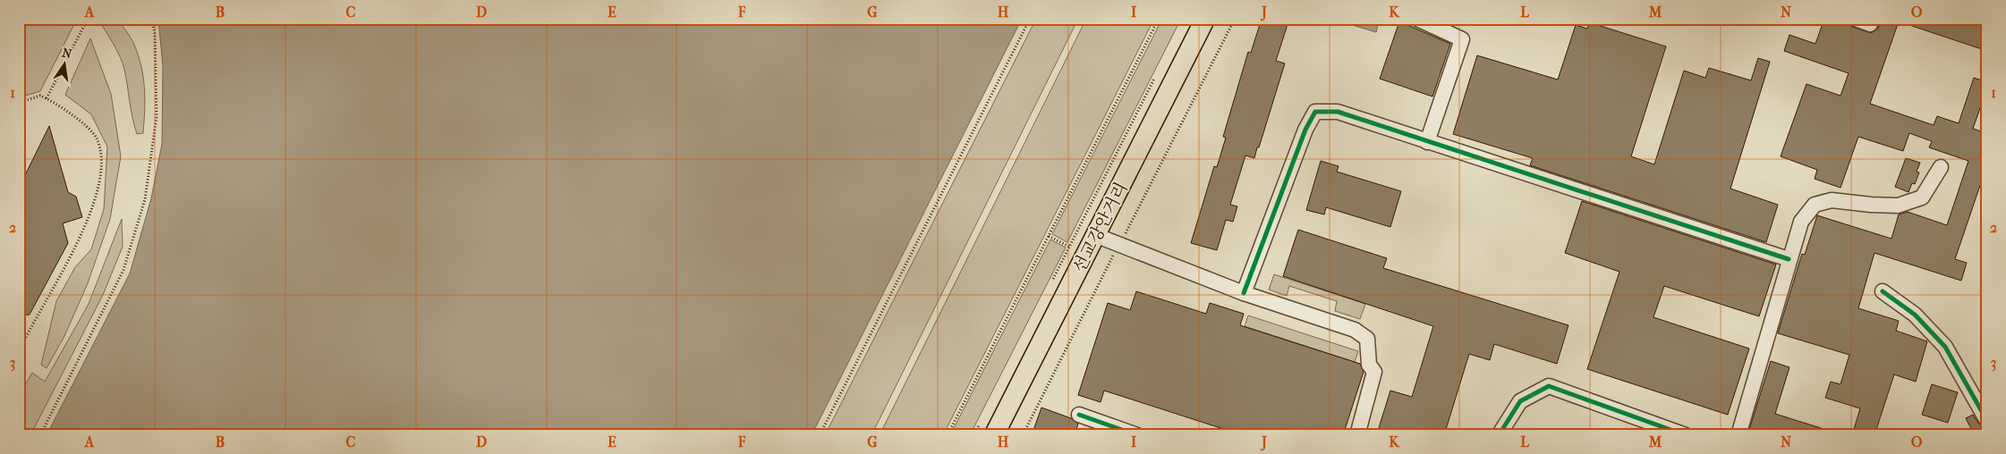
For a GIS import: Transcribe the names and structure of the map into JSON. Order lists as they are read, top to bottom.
{
  "streets": {
    "main road": ["선교강안거리"]
  },
  "north": "top",
  "grid": {
    "columns": [
      "A",
      "B",
      "C",
      "D",
      "E",
      "F",
      "G",
      "H",
      "I",
      "J",
      "K",
      "L",
      "M",
      "N",
      "O"
    ],
    "rows": ["1", "2", "3"]
  }
}
